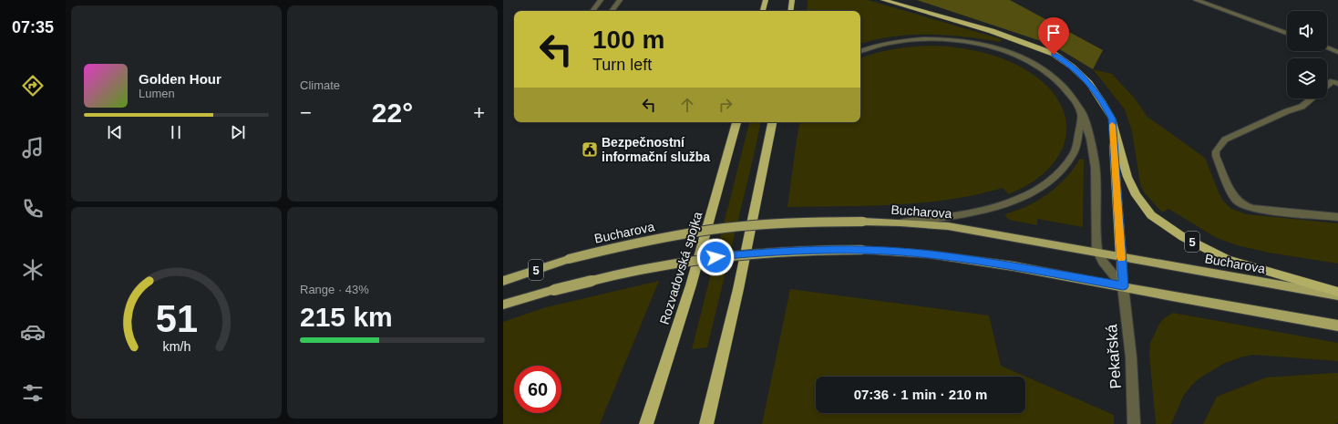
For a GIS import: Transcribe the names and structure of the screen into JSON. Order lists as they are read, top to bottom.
{
  "streets": {
    "highway": ["5", "Rozvadovská spojka"],
    "main road": ["Bucharova"],
    "street": ["Pekařská"]
  },
  "crossings": [
    ["5", "Pekařská"]
  ],
  "places": {
    "public building": ["Bezpečnostní informační služba"]
  },
  "page": {
    "tabs": "07:35",
    "tile": [
      "Climate",
      ["Range · 43%", "215 km"]
    ],
    "turn": ["100 m", "Turn left"],
    "song": ["Golden Hour", "Lumen"],
    "heat": ["−", "22°", "+"],
    "limit": "60",
    "trip": "07:36 · 1 min · 210 m",
    "gauge": ["51", "km/h"]
  }
}
